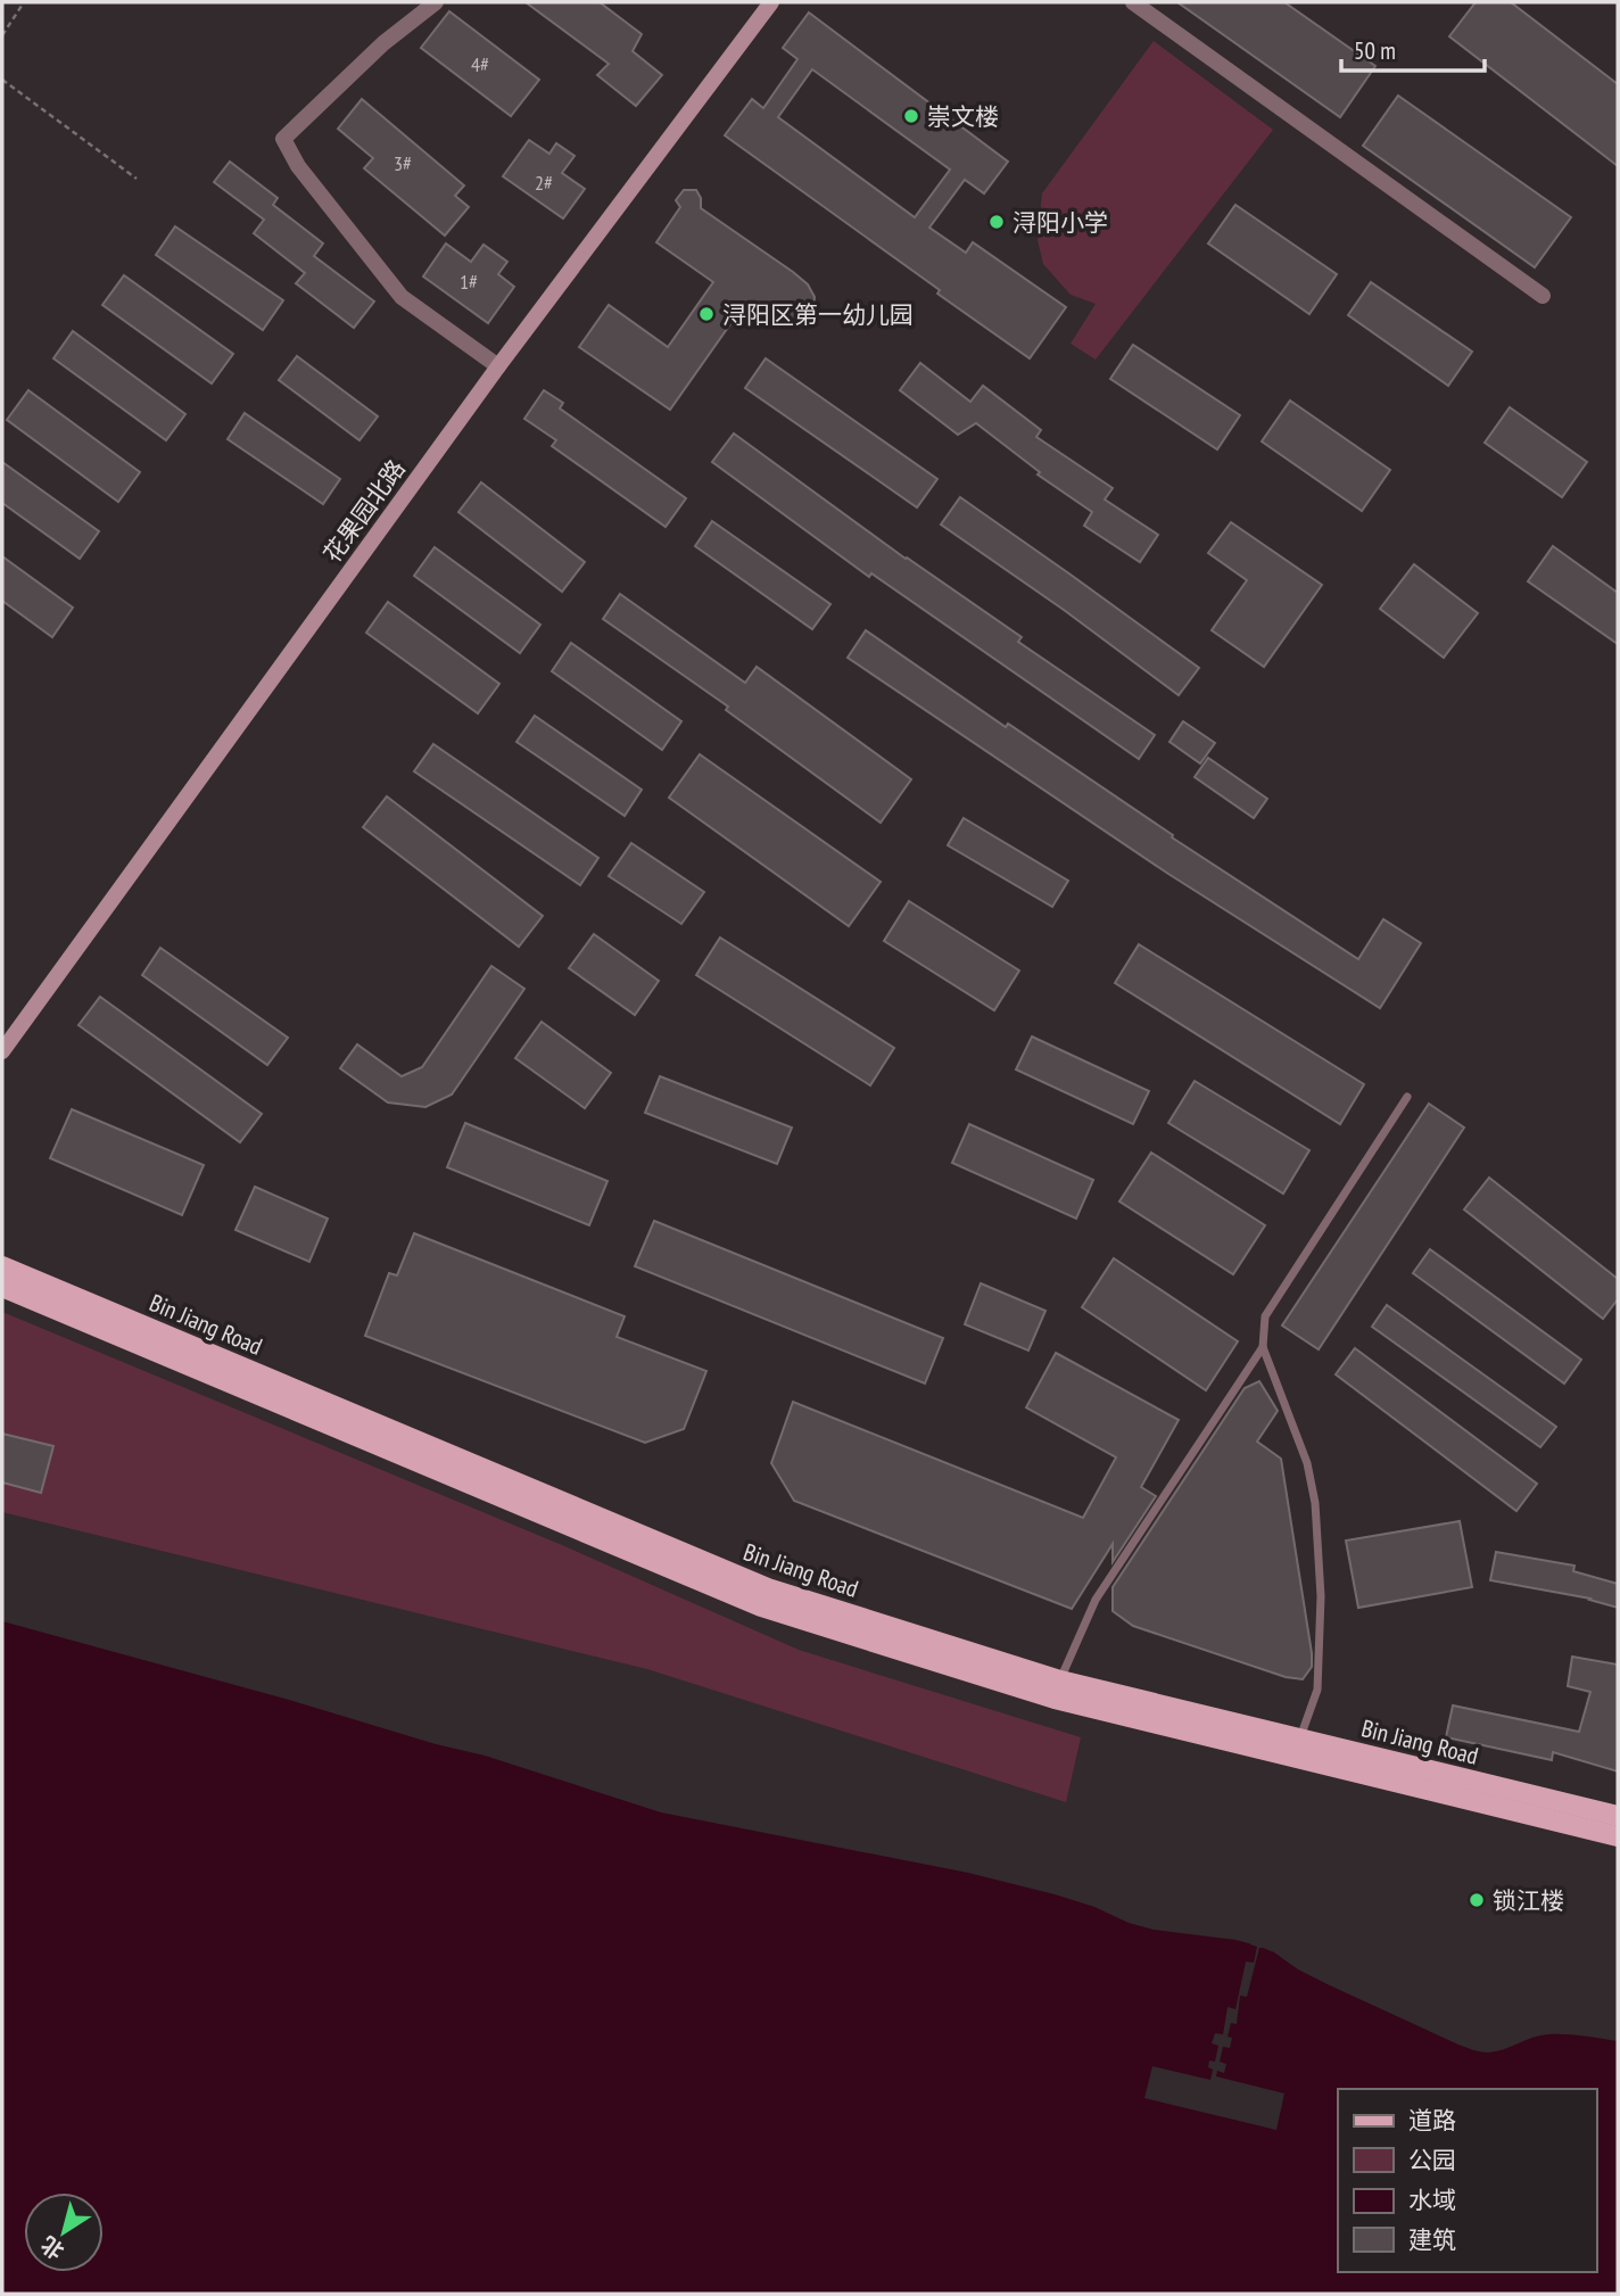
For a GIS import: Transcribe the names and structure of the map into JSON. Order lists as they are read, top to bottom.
{
  "streets": {
    "main road": ["Bin Jiang Road"],
    "street": ["花果园北路"]
  },
  "places": [
    "崇文楼",
    "浔阳小学",
    "浔阳区第一幼儿园",
    "锁江楼"
  ],
  "house_numbers": [
    "4#",
    "3#",
    "2#",
    "1#"
  ],
  "legend": [
    "道路",
    "公园",
    "水域",
    "建筑"
  ],
  "scale_bar": "50 m",
  "north": "bottom left"
}
